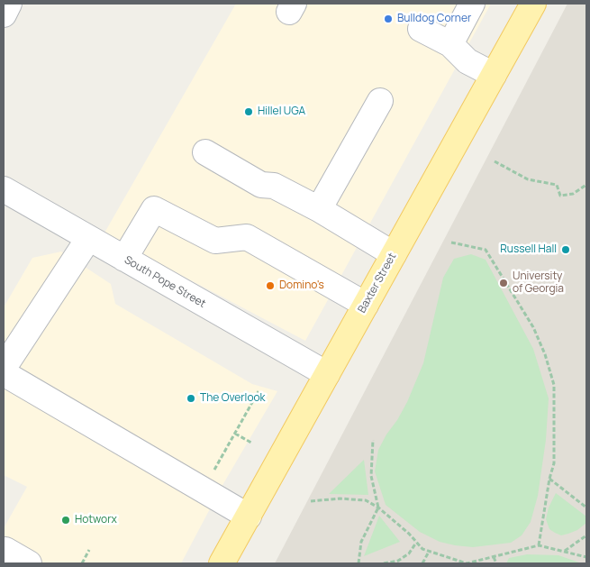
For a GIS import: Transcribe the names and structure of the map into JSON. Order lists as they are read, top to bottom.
{
  "streets": {
    "main road": ["Baxter Street"],
    "street": ["South Pope Street"]
  },
  "crossings": [
    ["South Pope Street", "Baxter Street"]
  ],
  "places": [
    "Bulldog Corner",
    "Hillel UGA",
    "Russell Hall",
    "University of Georgia",
    "Domino's",
    "The Overlook",
    "Hotworx"
  ]
}
